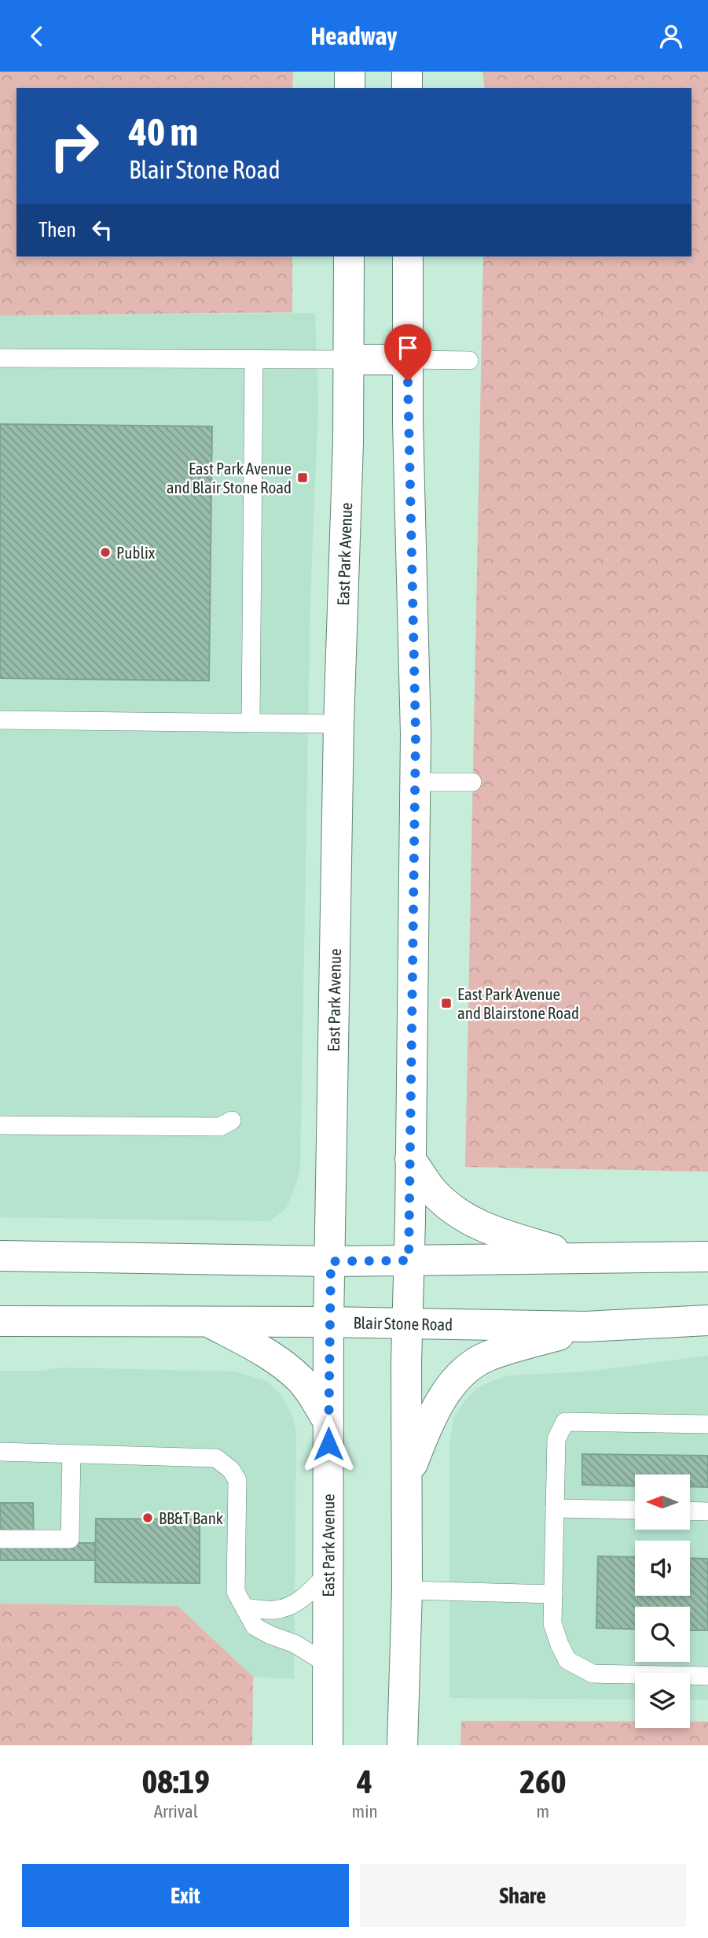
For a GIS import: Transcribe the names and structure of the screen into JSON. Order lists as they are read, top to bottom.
{
  "streets": {
    "main road": ["East Park Avenue", "Blair Stone Road"]
  },
  "crossings": [
    ["East Park Avenue", "Blair Stone Road"]
  ],
  "places": {
    "transit": ["East Park Avenue and Blair Stone Road", "East Park Avenue and Blairstone Road"],
    "other": ["Publix", "BB&T Bank"]
  },
  "north": "left",
  "page": {
    "header": "Headway",
    "turn": ["40 m", "Blair Stone Road"],
    "then": "Then",
    "eta": [
      "08:19",
      "Arrival",
      "4",
      "min",
      "260",
      "m"
    ],
    "buttons": ["Exit", "Share"]
  }
}
